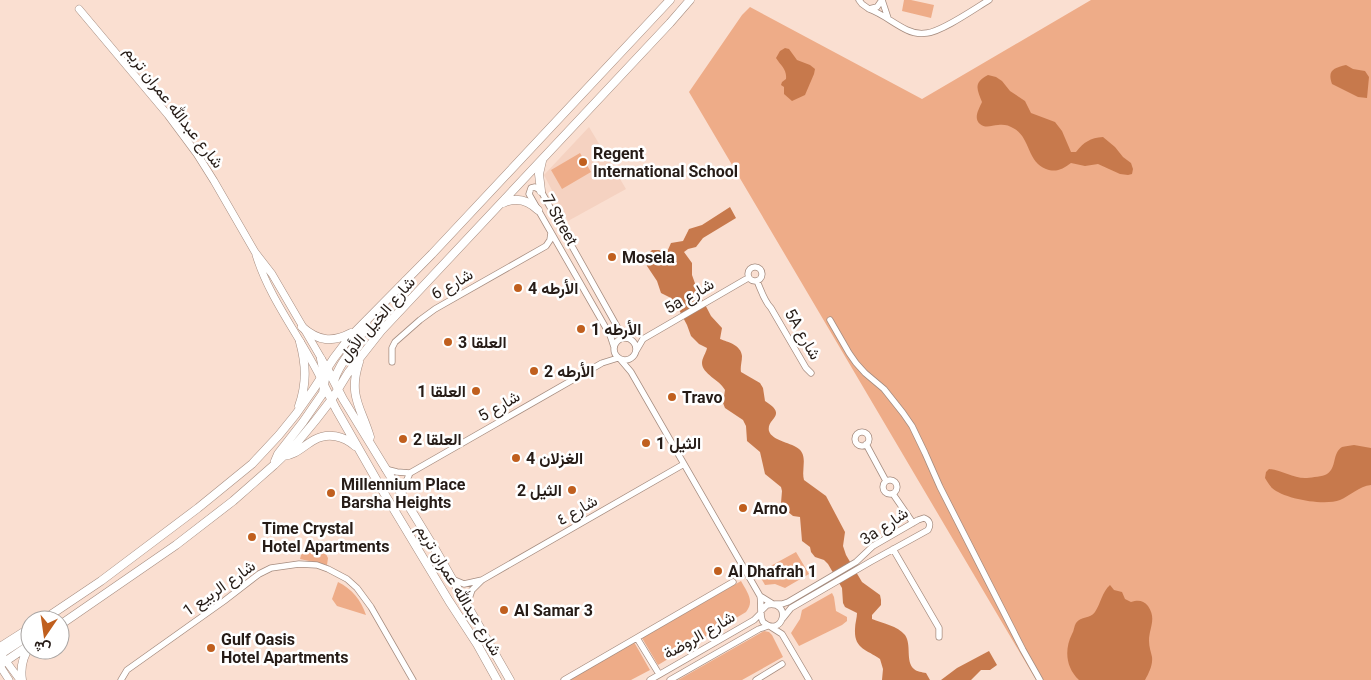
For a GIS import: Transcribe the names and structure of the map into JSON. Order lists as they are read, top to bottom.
{
  "streets": {
    "main road": ["شارع عبدالله عمران تريم", "شارع الخيل الأول"],
    "street": [
      "7 Street",
      "شارع 6",
      "5a شارع",
      "5A شارع",
      "شارع 5",
      "شارع ٤",
      "3a شارع",
      "شارع الربيع 1",
      "شارع الروضة"
    ]
  },
  "crossings": [
    ["شارع عبدالله عمران تريم", "شارع الخيل الأول"],
    ["شارع عبدالله عمران تريم", "شارع ٤"],
    ["7 Street", "5a شارع"],
    ["7 Street", "شارع 5"],
    ["5a شارع", "5A شارع"],
    ["5a شارع", "شارع 5"],
    ["3a شارع", "شارع الروضة"]
  ],
  "places": [
    "Regent International School",
    "Mosela",
    "الأرطه 4",
    "الأرطه 1",
    "العلقا 3",
    "الأرطه 2",
    "العلقا 1",
    "Travo",
    "العلقا 2",
    "الثيل 1",
    "الغزلان 4",
    "الثيل 2",
    "Millennium Place Barsha Heights",
    "Arno",
    "Time Crystal Hotel Apartments",
    "Al Dhafrah 1",
    "Al Samar 3",
    "Gulf Oasis Hotel Apartments"
  ],
  "north": "bottom"
}
